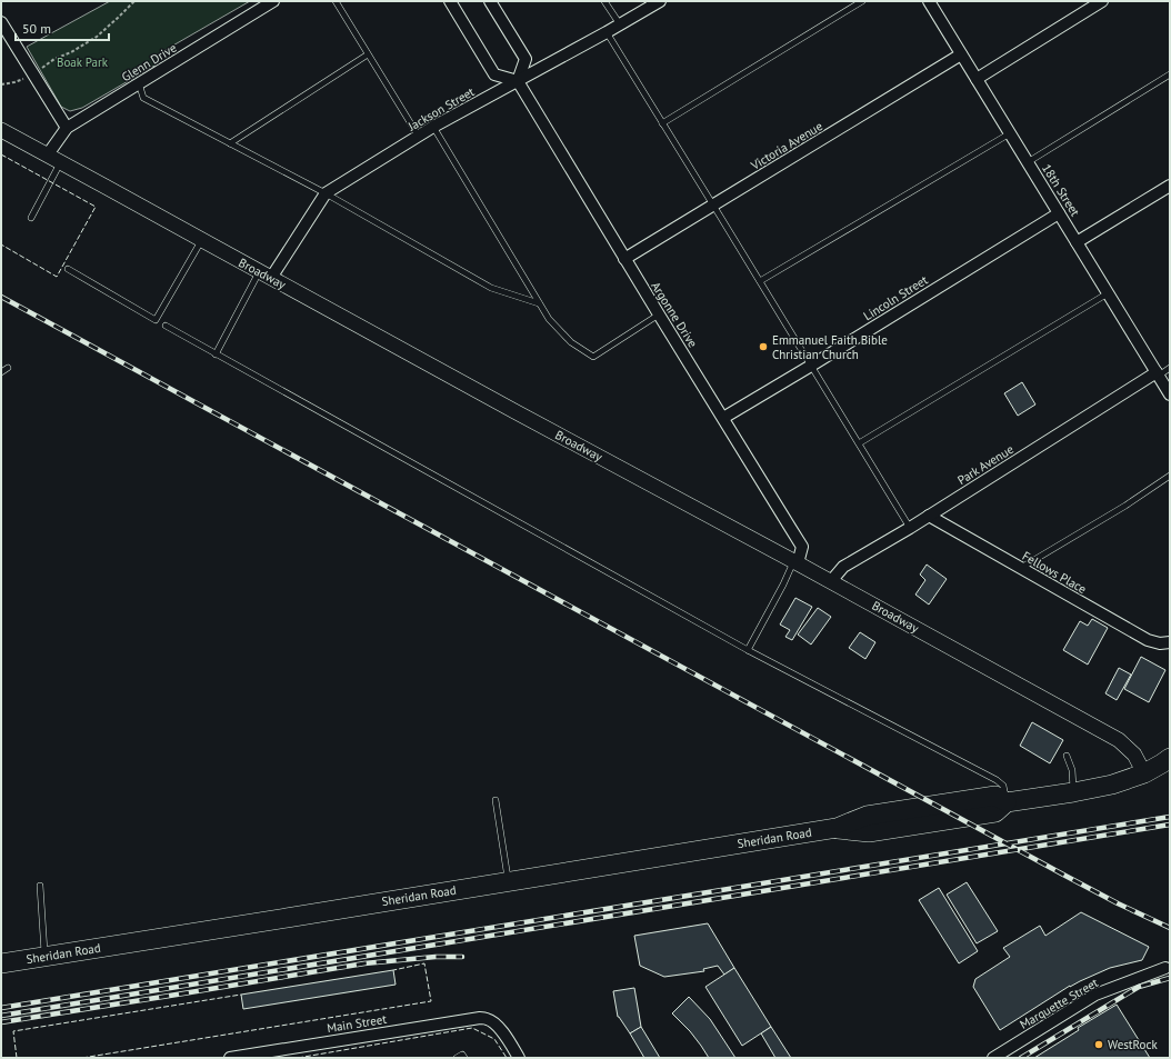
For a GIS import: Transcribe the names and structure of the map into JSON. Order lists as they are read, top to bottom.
{
  "streets": {
    "highway": ["Sheridan Road"],
    "street": [
      "Glenn Drive",
      "Jackson Street",
      "Victoria Avenue",
      "18th Street",
      "Broadway",
      "Lincoln Street",
      "Argonne Drive",
      "Park Avenue",
      "Fellows Place",
      "Marquette Street",
      "Main Street"
    ]
  },
  "crossings": [
    ["Glenn Drive", "Broadway"],
    ["Jackson Street", "Broadway"],
    ["Jackson Street", "Argonne Drive"],
    ["Victoria Avenue", "18th Street"],
    ["Victoria Avenue", "Argonne Drive"],
    ["18th Street", "Lincoln Street"],
    ["18th Street", "Park Avenue"],
    ["Broadway", "Argonne Drive"],
    ["Broadway", "Park Avenue"],
    ["Broadway", "Sheridan Road"],
    ["Lincoln Street", "Argonne Drive"],
    ["Park Avenue", "Fellows Place"]
  ],
  "parks": ["Boak Park"],
  "places": ["Emmanuel Faith Bible Christian Church", "WestRock"],
  "scale_bar": "50 m"
}
